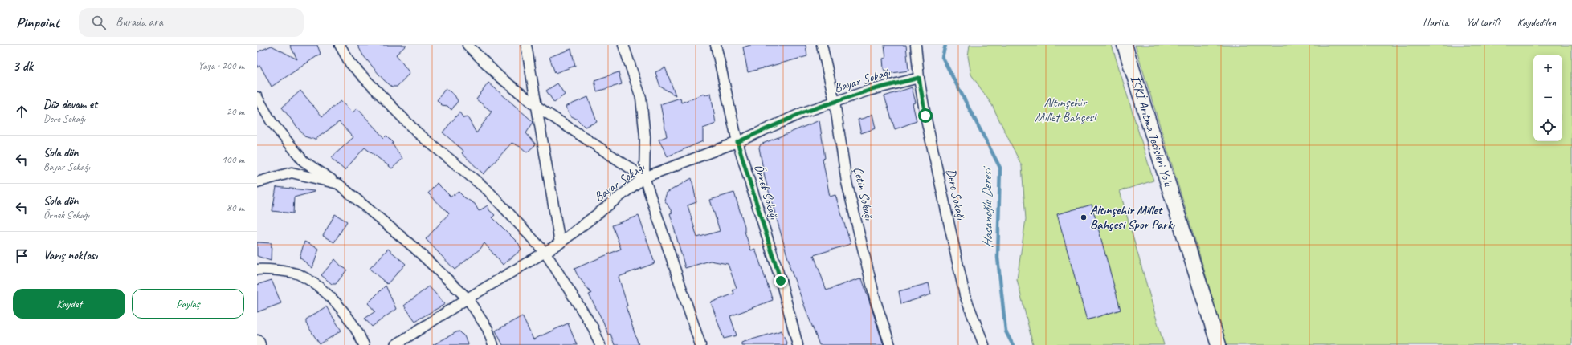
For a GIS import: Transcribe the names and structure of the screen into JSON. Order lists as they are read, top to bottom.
{
  "streets": {
    "main road": ["İSKİ Arıtma Tesisleri Yolu"],
    "street": [
      "Bayar Sokağı",
      "Örnek Sokağı",
      "Çetin Sokağı",
      "Dere Sokağı"
    ]
  },
  "crossings": [
    ["Bayar Sokağı", "Örnek Sokağı"],
    ["Bayar Sokağı", "Çetin Sokağı"],
    ["Bayar Sokağı", "Dere Sokağı"]
  ],
  "water": ["Hasanoğlu Deresi"],
  "parks": ["Altınşehir Millet Bahçesi"],
  "places": ["Altınşehir Millet Bahçesi Spor Parkı"],
  "page": {
    "header": "Pinpoint",
    "search": "Burada ara",
    "nav": ["Harita", "Yol tarifi", "Kaydedilen"],
    "heading": ["3 dk", "Yaya · 200 m"],
    "map_buttons": ["+", "−"],
    "list": [
      ["Düz devam et", "Dere Sokağı", "20 m"],
      ["Sola dön", "Bayar Sokağı", "100 m"],
      ["Sola dön", "Örnek Sokağı", "80 m"],
      "Varış noktası"
    ],
    "buttons": ["Kaydet", "Paylaş"]
  }
}
